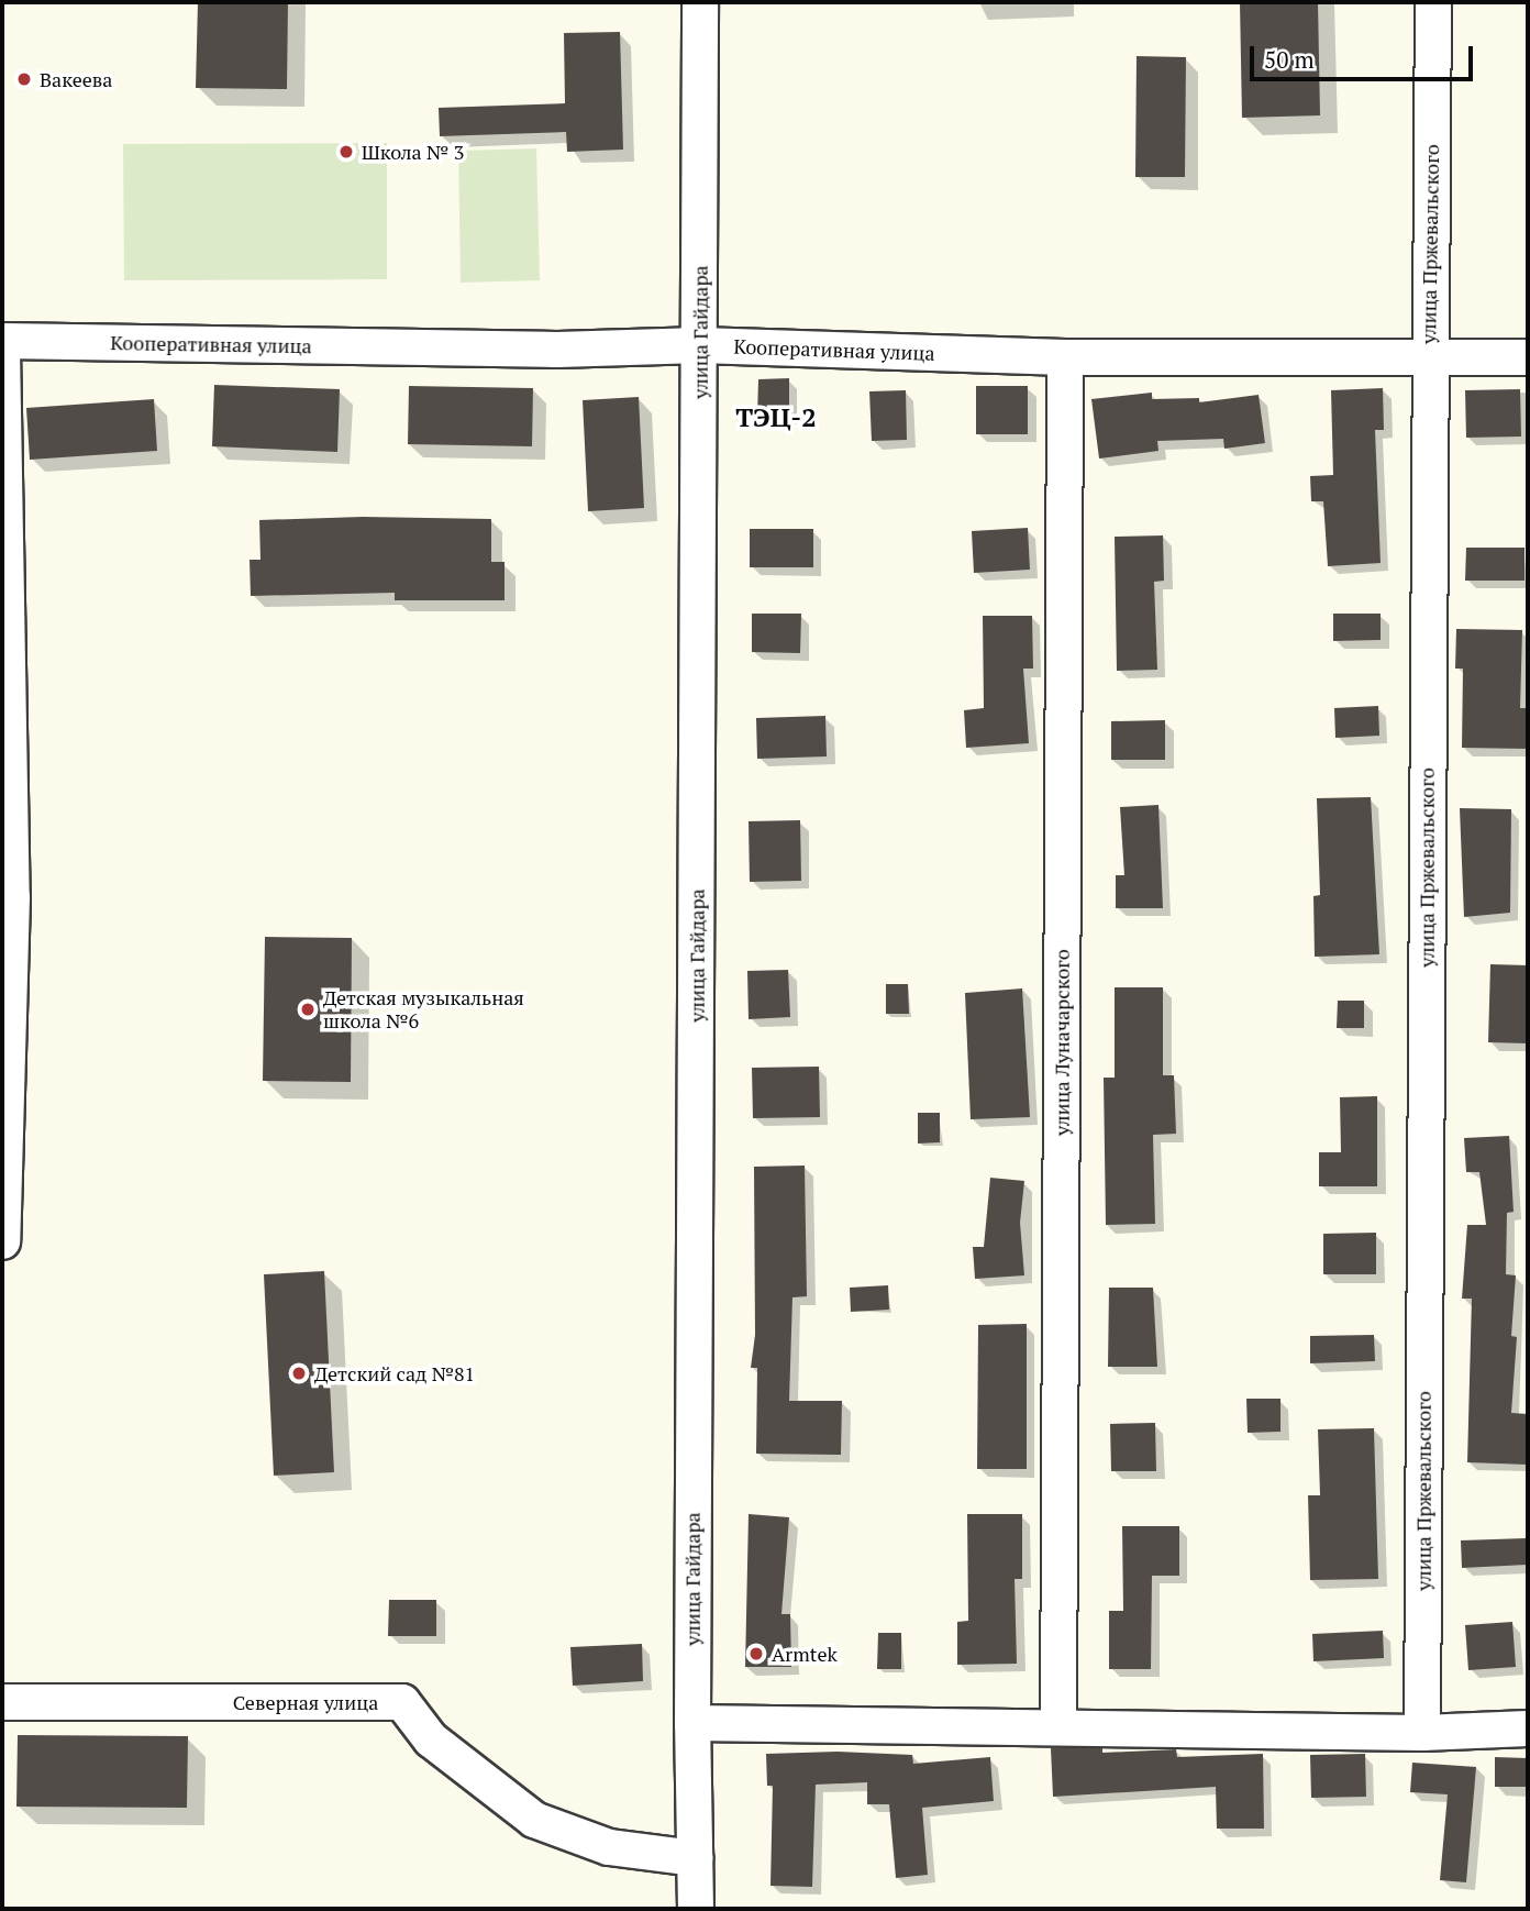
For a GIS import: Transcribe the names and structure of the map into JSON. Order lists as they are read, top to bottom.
{
  "streets": {
    "street": [
      "улица Пржевальского",
      "улица Гайдара",
      "Кооперативная улица",
      "улица Луначарского",
      "Северная улица"
    ]
  },
  "crossings": [
    ["улица Пржевальского", "Кооперативная улица"],
    ["улица Гайдара", "Кооперативная улица"],
    ["улица Гайдара", "Северная улица"],
    ["Кооперативная улица", "улица Луначарского"]
  ],
  "districts": ["ТЭЦ-2"],
  "places": [
    "Вакеева",
    "Школа № 3",
    "Детская музыкальная школа №6",
    "Детский сад №81",
    "Armtek"
  ],
  "scale_bar": "50 m"
}
